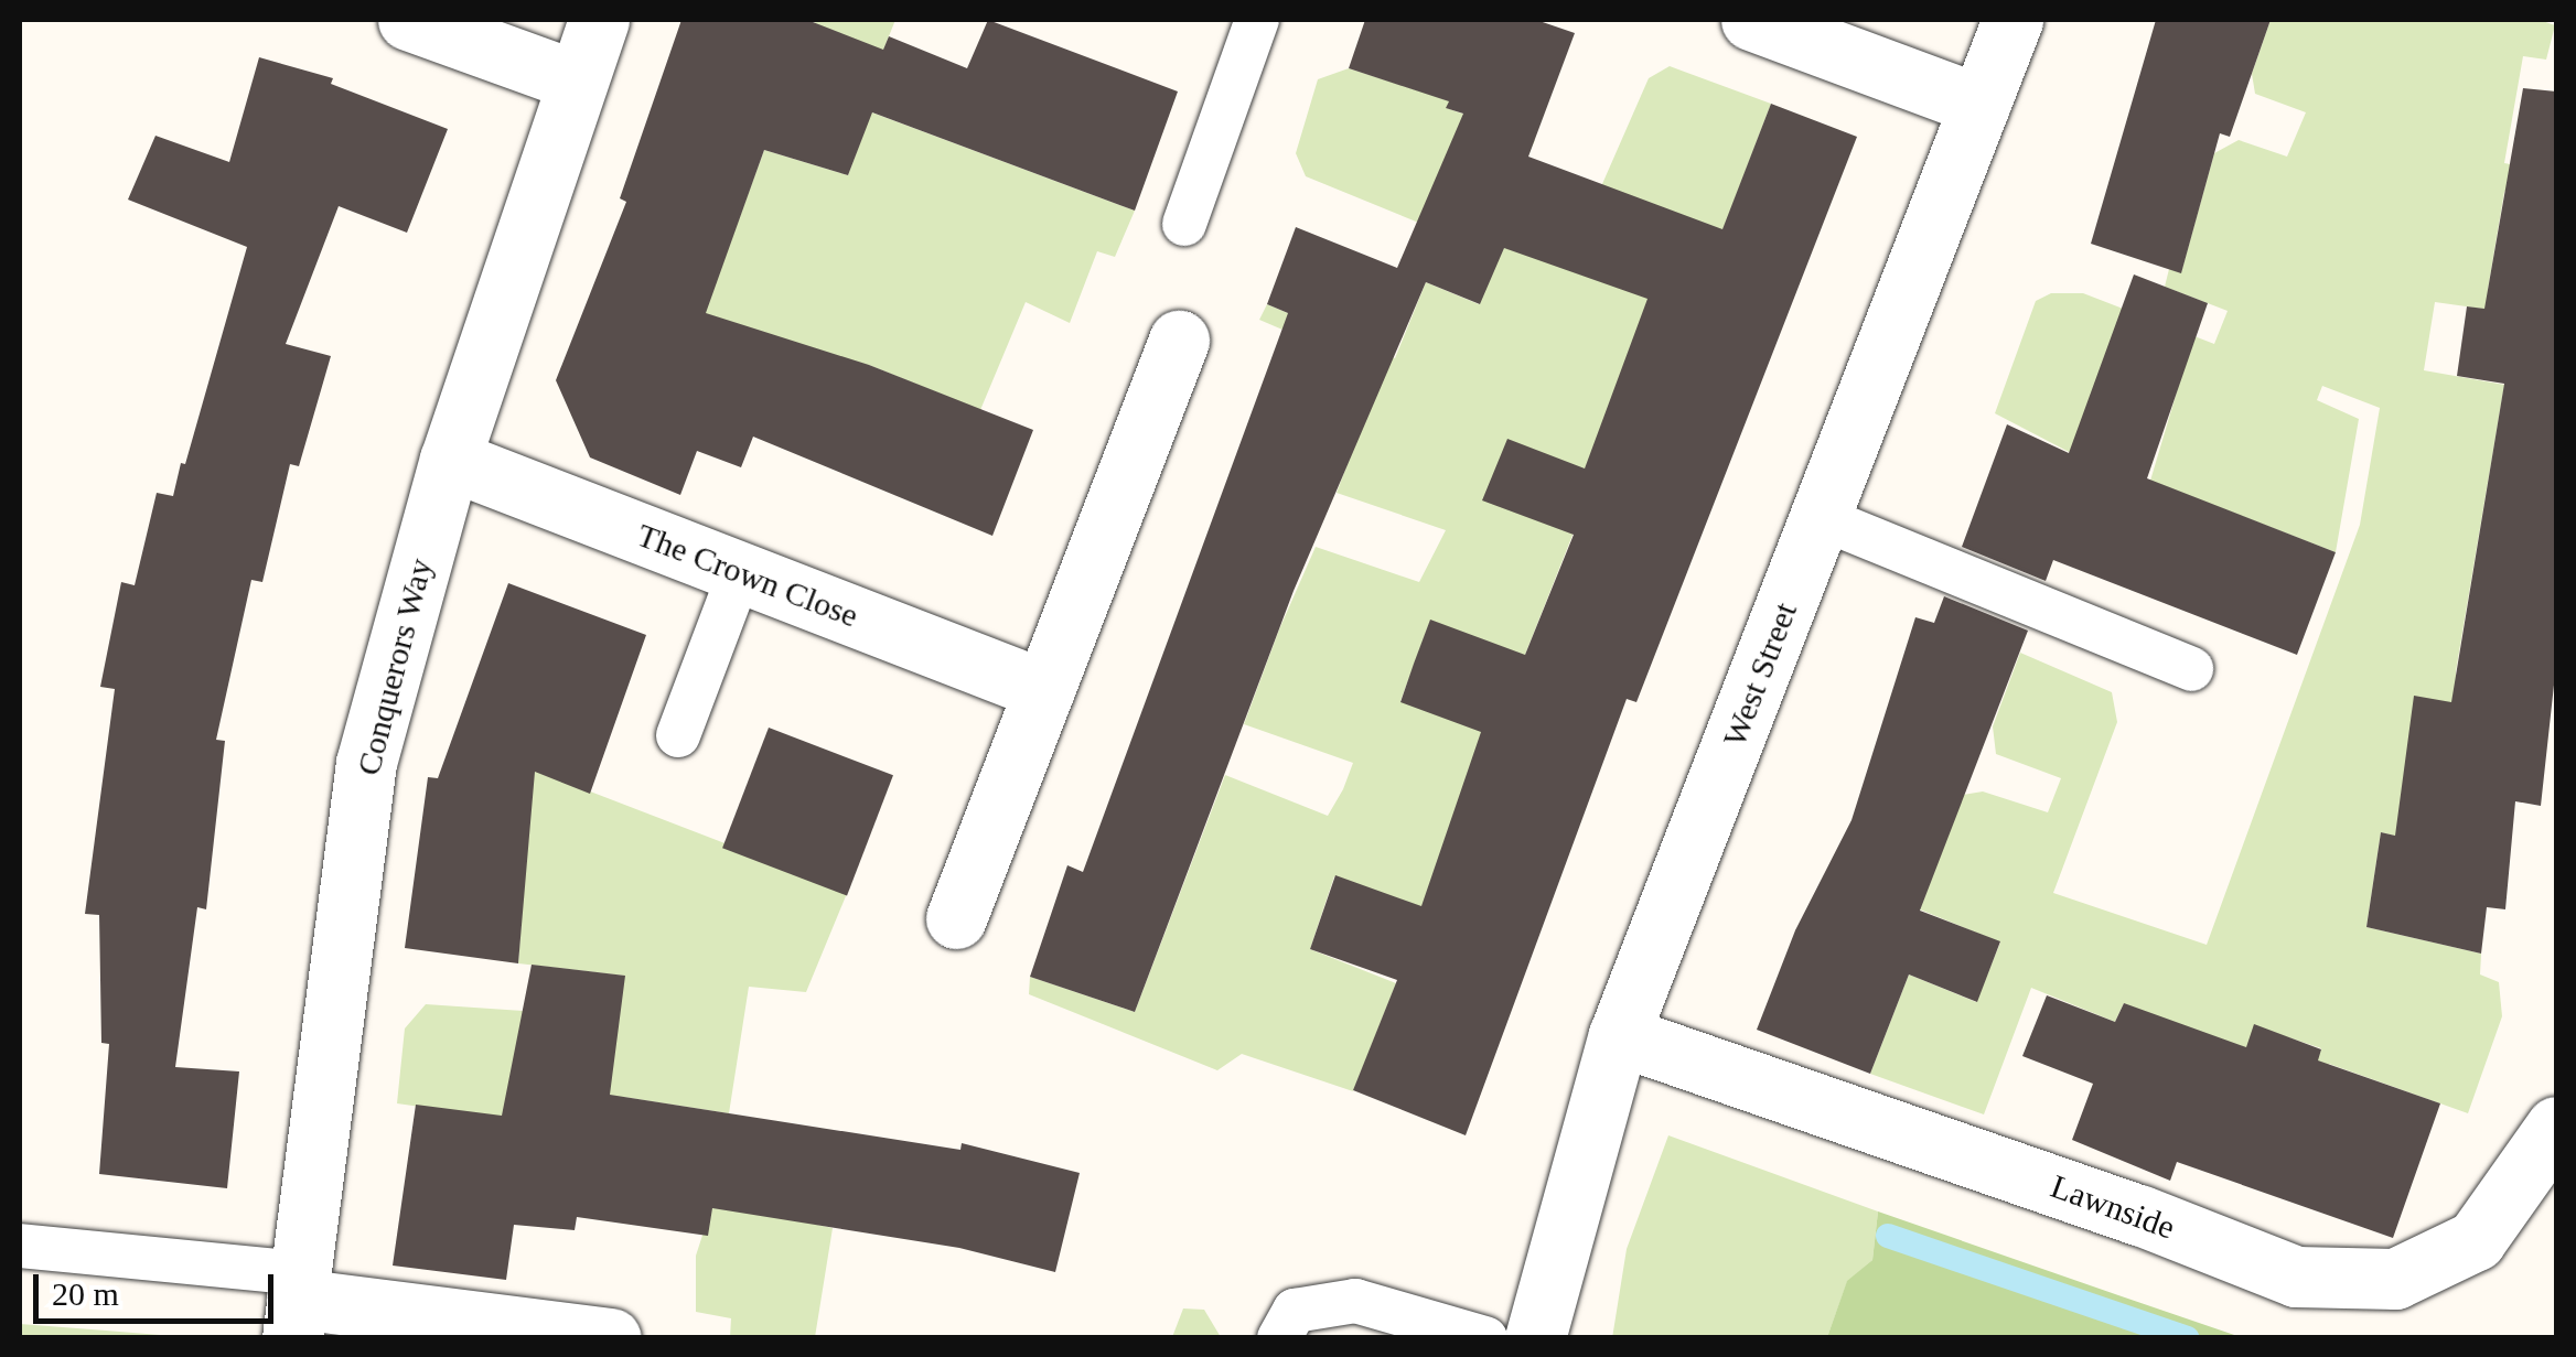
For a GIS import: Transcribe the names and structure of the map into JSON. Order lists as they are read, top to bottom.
{
  "streets": {
    "street": [
      "The Crown Close",
      "Conquerors Way",
      "West Street",
      "Lawnside"
    ]
  },
  "crossings": [
    ["The Crown Close", "Conquerors Way"],
    ["West Street", "Lawnside"]
  ],
  "scale_bar": "20 m"
}
